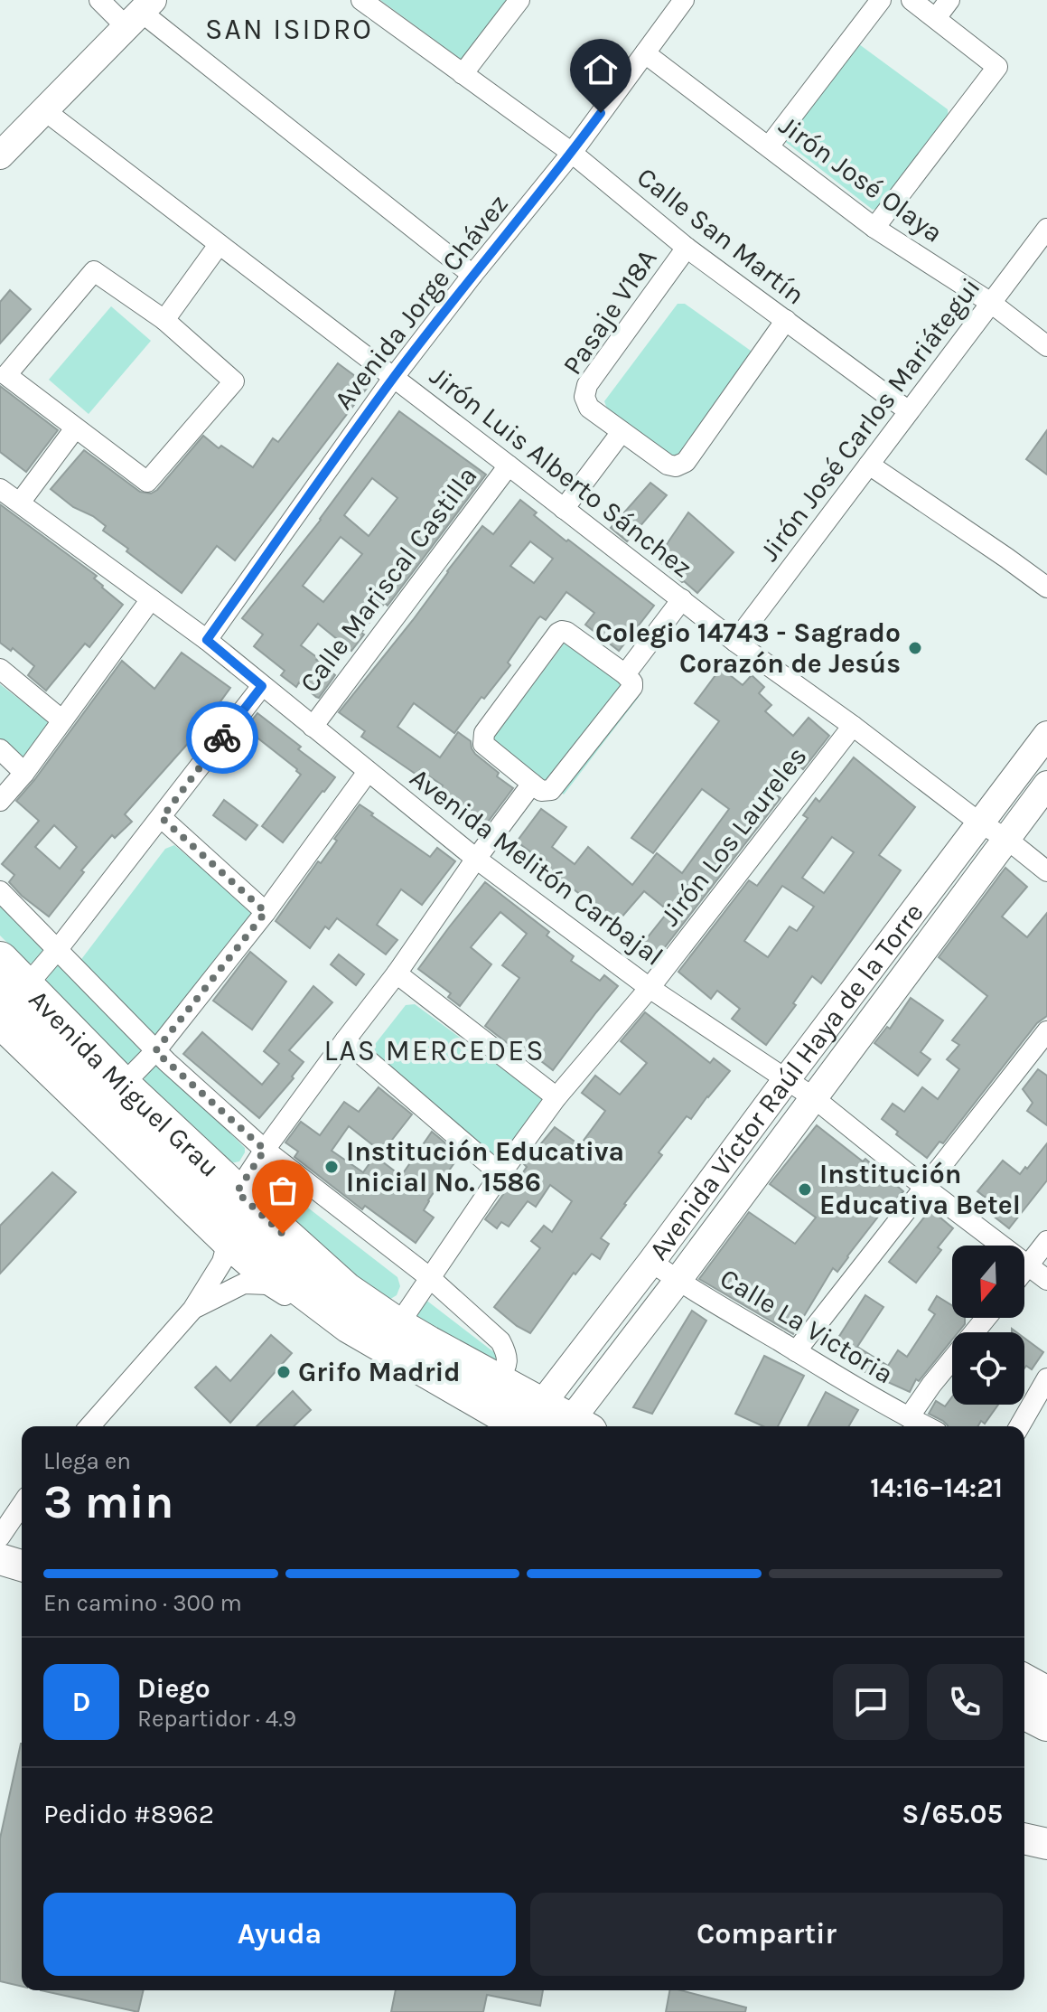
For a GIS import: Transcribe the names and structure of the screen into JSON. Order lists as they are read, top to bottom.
{
  "streets": {
    "highway": ["Avenida Miguel Grau"],
    "main road": ["Avenida Víctor Raúl Haya de la Torre"],
    "street": [
      "Jirón José Olaya",
      "Calle San Martín",
      "Avenida Jorge Chávez",
      "Pasaje V18A",
      "Jirón José Carlos Mariátegui",
      "Jirón Luis Alberto Sánchez",
      "Calle Mariscal Castilla",
      "Jirón Los Laureles",
      "Avenida Melitón Carbajal",
      "Calle La Victoria"
    ]
  },
  "crossings": [
    ["Jirón José Olaya", "Avenida Jorge Chávez"],
    ["Jirón José Olaya", "Jirón José Carlos Mariátegui"],
    ["Calle San Martín", "Avenida Jorge Chávez"],
    ["Calle San Martín", "Pasaje V18A"],
    ["Calle San Martín", "Jirón José Carlos Mariátegui"],
    ["Avenida Jorge Chávez", "Jirón Luis Alberto Sánchez"],
    ["Avenida Jorge Chávez", "Avenida Melitón Carbajal"],
    ["Jirón José Carlos Mariátegui", "Jirón Luis Alberto Sánchez"],
    ["Jirón Luis Alberto Sánchez", "Calle Mariscal Castilla"],
    ["Jirón Luis Alberto Sánchez", "Jirón Los Laureles"],
    ["Jirón Luis Alberto Sánchez", "Avenida Víctor Raúl Haya de la Torre"],
    ["Calle Mariscal Castilla", "Avenida Melitón Carbajal"],
    ["Jirón Los Laureles", "Avenida Melitón Carbajal"],
    ["Jirón Los Laureles", "Avenida Miguel Grau"],
    ["Avenida Melitón Carbajal", "Avenida Víctor Raúl Haya de la Torre"],
    ["Avenida Víctor Raúl Haya de la Torre", "Avenida Miguel Grau"],
    ["Avenida Víctor Raúl Haya de la Torre", "Calle La Victoria"]
  ],
  "districts": ["SAN ISIDRO", "LAS MERCEDES"],
  "places": [
    "Colegio 14743 - Sagrado Corazón de Jesús",
    "Institución Educativa Inicial No. 1586",
    "Institución Educativa Betel",
    "Grifo Madrid"
  ],
  "north": "bottom",
  "page": {
    "heading": ["3 min", "Llega en", "14:16–14:21"],
    "panel": [
      "Diego",
      "Repartidor · 4.9",
      "Pedido #8962",
      "S/65.05"
    ],
    "bar": "En camino · 300 m",
    "round": "D",
    "buttons": ["Ayuda", "Compartir"]
  }
}
